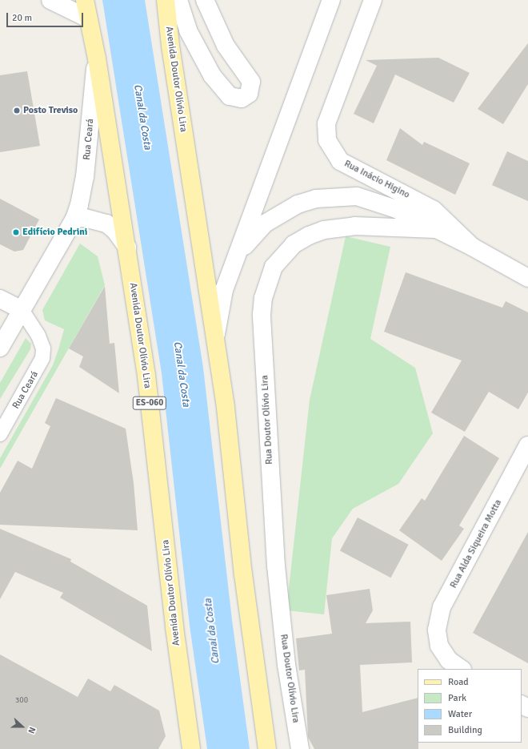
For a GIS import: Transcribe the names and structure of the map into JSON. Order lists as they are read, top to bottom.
{
  "streets": {
    "main road": ["Avenida Doutor Olívio Lira", "ES-060"],
    "street": [
      "Rua Ceará",
      "Rua Inácio Higino",
      "Rua Doutor Olívio Lira",
      "Rua Alda Siqueira Motta"
    ]
  },
  "crossings": [
    ["Avenida Doutor Olívio Lira", "Rua Ceará"],
    ["Rua Inácio Higino", "Rua Doutor Olívio Lira"]
  ],
  "water": ["Canal da Costa"],
  "places": ["Posto Treviso", "Edifício Pedrini"],
  "house_numbers": ["300"],
  "legend": [
    "Road",
    "Park",
    "Water",
    "Building"
  ],
  "scale_bar": "20 m",
  "north": "right"
}
